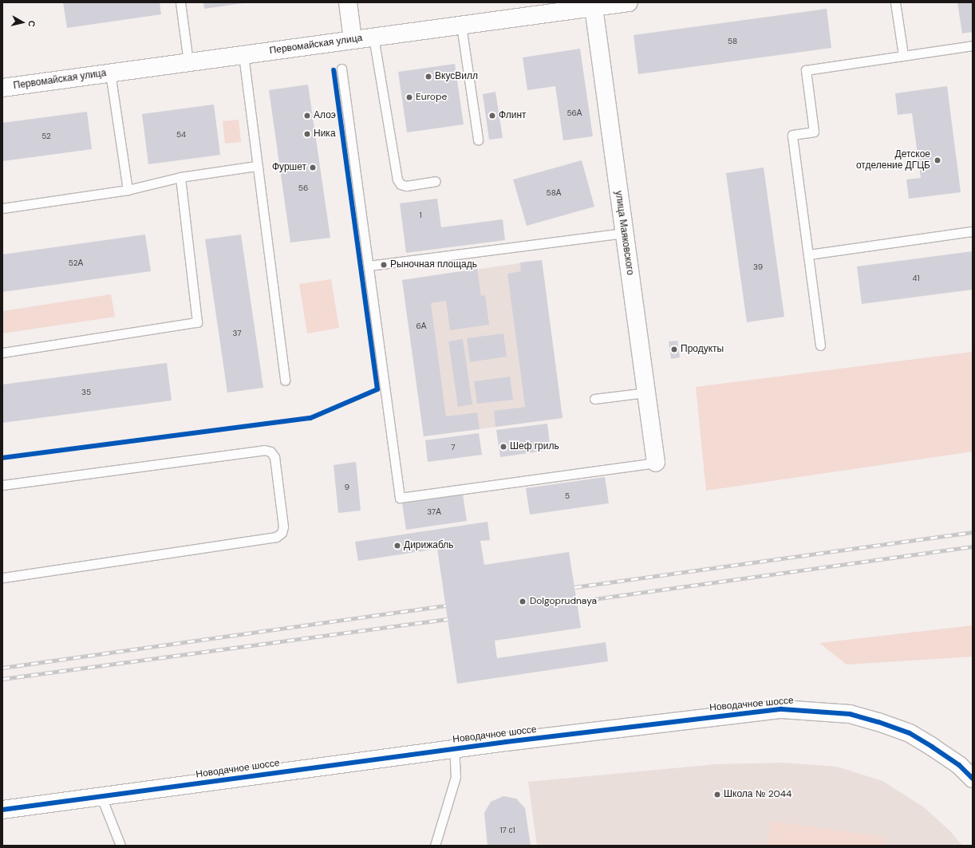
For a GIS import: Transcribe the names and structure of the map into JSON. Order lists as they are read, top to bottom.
{
  "streets": {
    "street": ["Первомайская улица", "улица Маяковского", "Новодачное шоссе"]
  },
  "crossings": [
    ["Первомайская улица", "улица Маяковского"]
  ],
  "places": [
    "ВкусВилл",
    "Europe",
    "Алоэ",
    "Флинт",
    "Ника",
    "Детское отделение ДГЦБ",
    "Фуршет",
    "Рыночная площадь",
    "Продукты",
    "Шеф гриль",
    "Дирижабль",
    "Dolgoprudnaya",
    "Школа № 2044"
  ],
  "house_numbers": [
    "58",
    "56А",
    "54",
    "52",
    "56",
    "58А",
    "1",
    "52А",
    "39",
    "41",
    "6А",
    "37",
    "35",
    "7",
    "9",
    "5",
    "37А",
    "17 с1"
  ],
  "north": "right"
}
